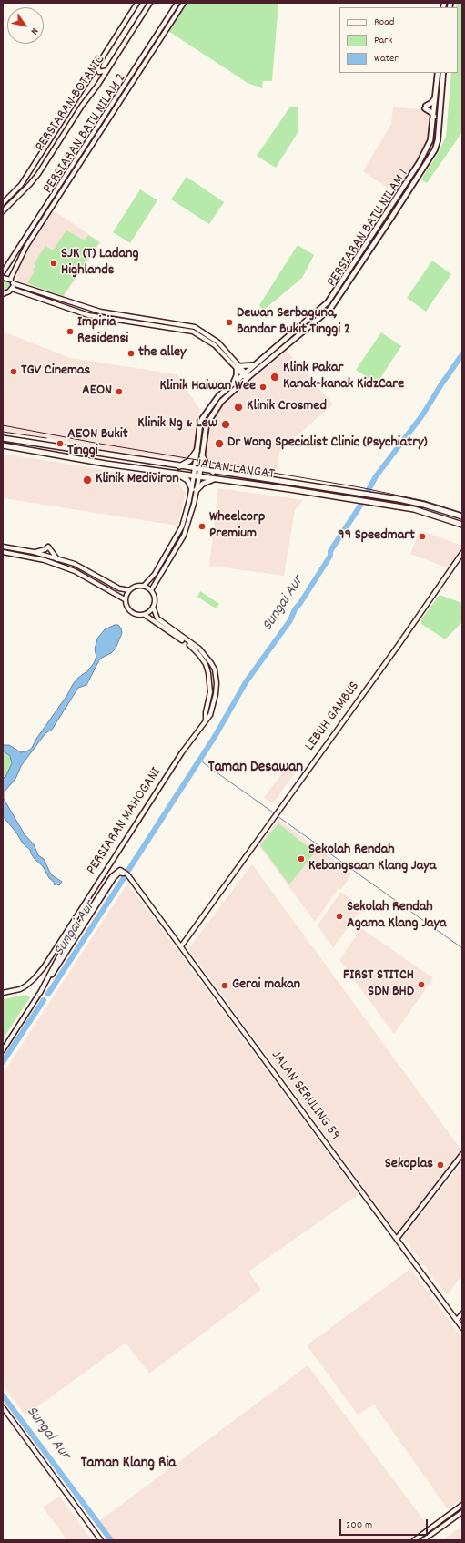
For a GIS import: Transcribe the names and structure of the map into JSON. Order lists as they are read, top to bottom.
{
  "streets": {
    "highway": ["JALAN LANGAT"],
    "main road": [
      "PERSIARAN BOTANIC",
      "PERSIARAN BATU NILAM 2",
      "PERSIARAN BATU NILAM 1",
      "LEBUH GAMBUS",
      "PERSIARAN MAHOGANI",
      "JALAN SERULING 59"
    ]
  },
  "crossings": [
    ["PERSIARAN BATU NILAM 1", "JALAN LANGAT"],
    ["LEBUH GAMBUS", "JALAN SERULING 59"]
  ],
  "districts": ["Taman Desawan", "Taman Klang Ria"],
  "water": ["Sungai Aur"],
  "places": [
    "SJK (T) Ladang Highlands",
    "Dewan Serbaguna, Bandar Bukit Tinggi 2",
    "Impiria Residensi",
    "the alley",
    "TGV Cinemas",
    "Klink Pakar Kanak-kanak KidzCare",
    "Klinik Haiwan Wee",
    "AEON",
    "Klinik Crosmed",
    "Klinik Ng & Lew",
    "AEON Bukit Tinggi",
    "Dr Wong Specialist Clinic (Psychiatry)",
    "Klinik Mediviron",
    "Wheelcorp Premium",
    "99 Speedmart",
    "Sekolah Rendah Kebangsaan Klang Jaya",
    "Sekolah Rendah Agama Klang Jaya",
    "FIRST STITCH SDN BHD",
    "Gerai makan",
    "Sekoplas"
  ],
  "legend": ["Road", "Park", "Water"],
  "scale_bar": "200 m",
  "north": "bottom right"
}
